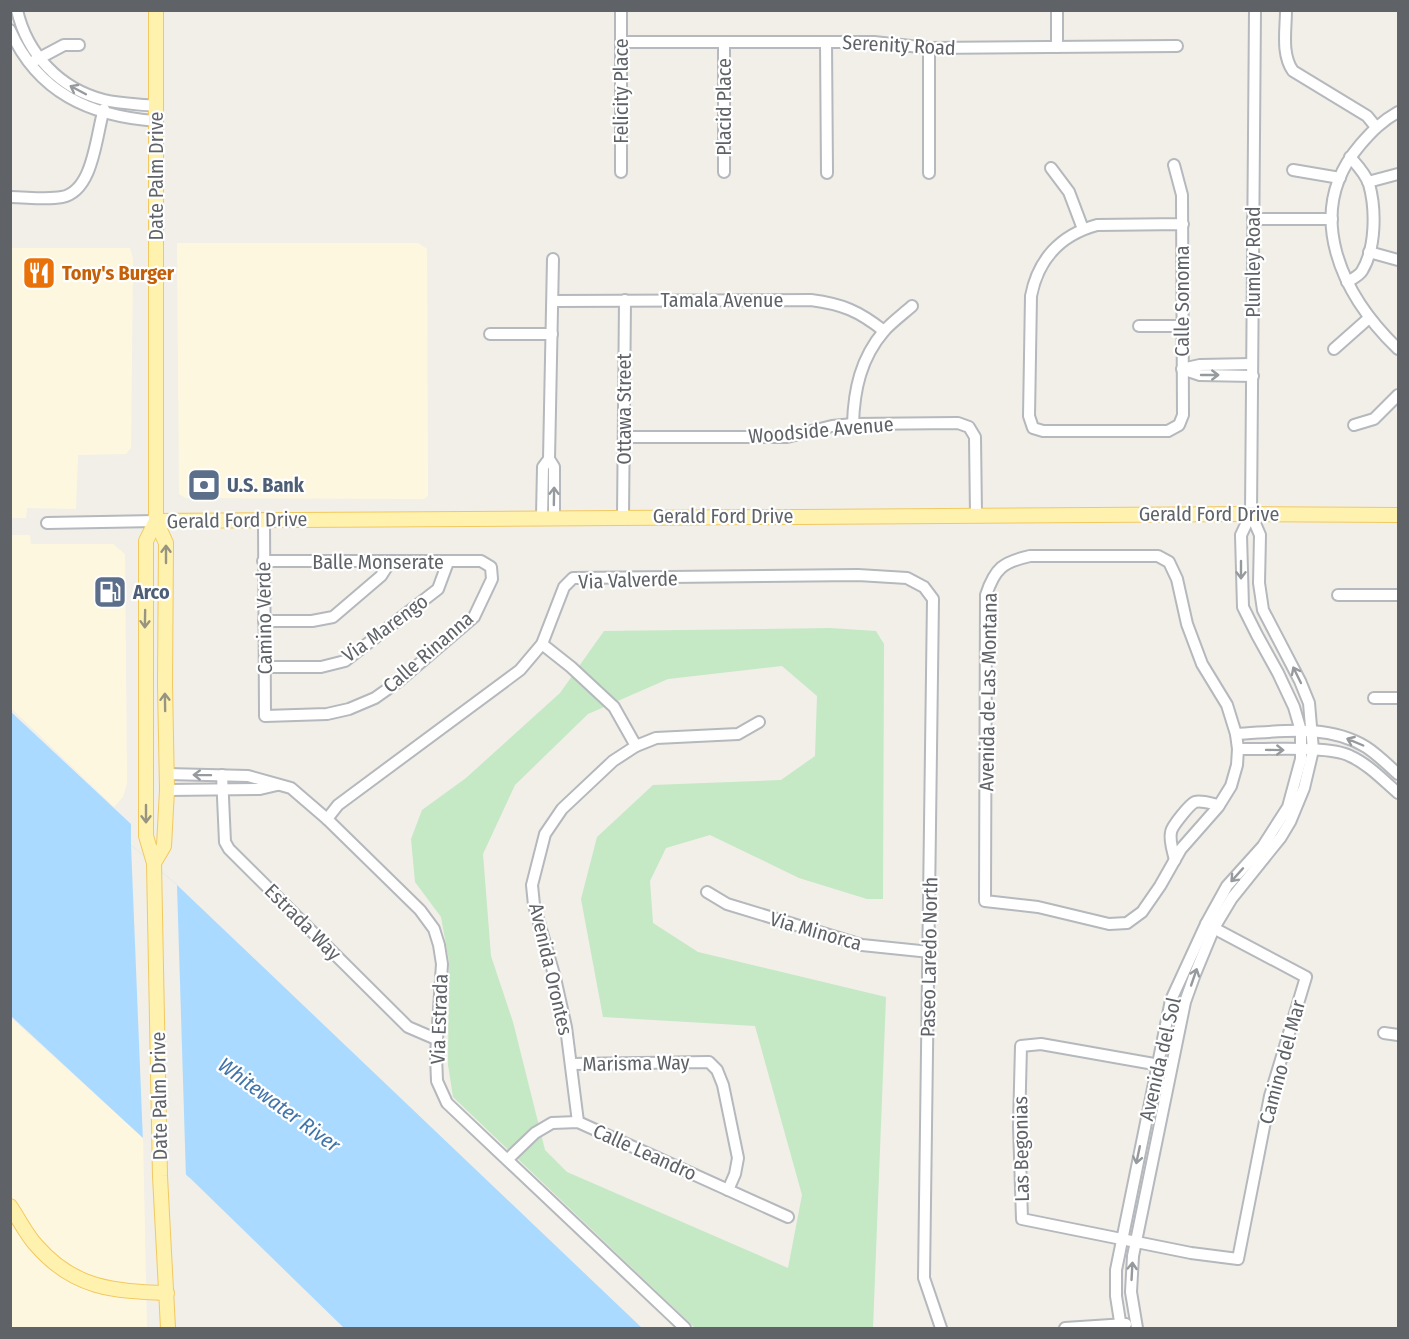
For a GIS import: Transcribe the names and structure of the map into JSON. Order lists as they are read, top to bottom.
{
  "streets": {
    "main road": ["Date Palm Drive", "Gerald Ford Drive"],
    "street": [
      "Serenity Road",
      "Felicity Place",
      "Placid Place",
      "Plumley Road",
      "Tamala Avenue",
      "Calle Sonoma",
      "Ottawa Street",
      "Woodside Avenue",
      "Balle Monserate",
      "Via Valverde",
      "Camino Verde",
      "Via Marengo",
      "Calle Rinanna",
      "Avenida de Las Montana",
      "Estrada Way",
      "Via Minorca",
      "Paseo Laredo North",
      "Avenida Orontes",
      "Via Estrada",
      "Avenida del Sol",
      "Camino del Mar",
      "Marisma Way",
      "Las Begonias",
      "Calle Leandro"
    ]
  },
  "crossings": [
    ["Serenity Road", "Felicity Place"],
    ["Serenity Road", "Placid Place"],
    ["Date Palm Drive", "Gerald Ford Drive"],
    ["Date Palm Drive", "Via Estrada"],
    ["Plumley Road", "Gerald Ford Drive"],
    ["Plumley Road", "Avenida del Sol"],
    ["Tamala Avenue", "Ottawa Street"],
    ["Ottawa Street", "Woodside Avenue"],
    ["Ottawa Street", "Gerald Ford Drive"],
    ["Woodside Avenue", "Gerald Ford Drive"],
    ["Gerald Ford Drive", "Camino Verde"],
    ["Gerald Ford Drive", "Avenida del Sol"],
    ["Balle Monserate", "Camino Verde"],
    ["Balle Monserate", "Via Marengo"],
    ["Balle Monserate", "Calle Rinanna"],
    ["Via Valverde", "Paseo Laredo North"],
    ["Via Valverde", "Via Estrada"],
    ["Camino Verde", "Via Marengo"],
    ["Camino Verde", "Calle Rinanna"],
    ["Estrada Way", "Via Estrada"],
    ["Via Minorca", "Paseo Laredo North"],
    ["Avenida Orontes", "Marisma Way"],
    ["Avenida Orontes", "Calle Leandro"],
    ["Via Estrada", "Calle Leandro"],
    ["Avenida del Sol", "Camino del Mar"],
    ["Avenida del Sol", "Las Begonias"],
    ["Camino del Mar", "Las Begonias"],
    ["Marisma Way", "Calle Leandro"]
  ],
  "water": ["Whitewater River"],
  "places": {
    "restaurant": ["Tony's Burger"],
    "bank": ["U.S. Bank"],
    "fuel station": ["Arco"]
  }
}
